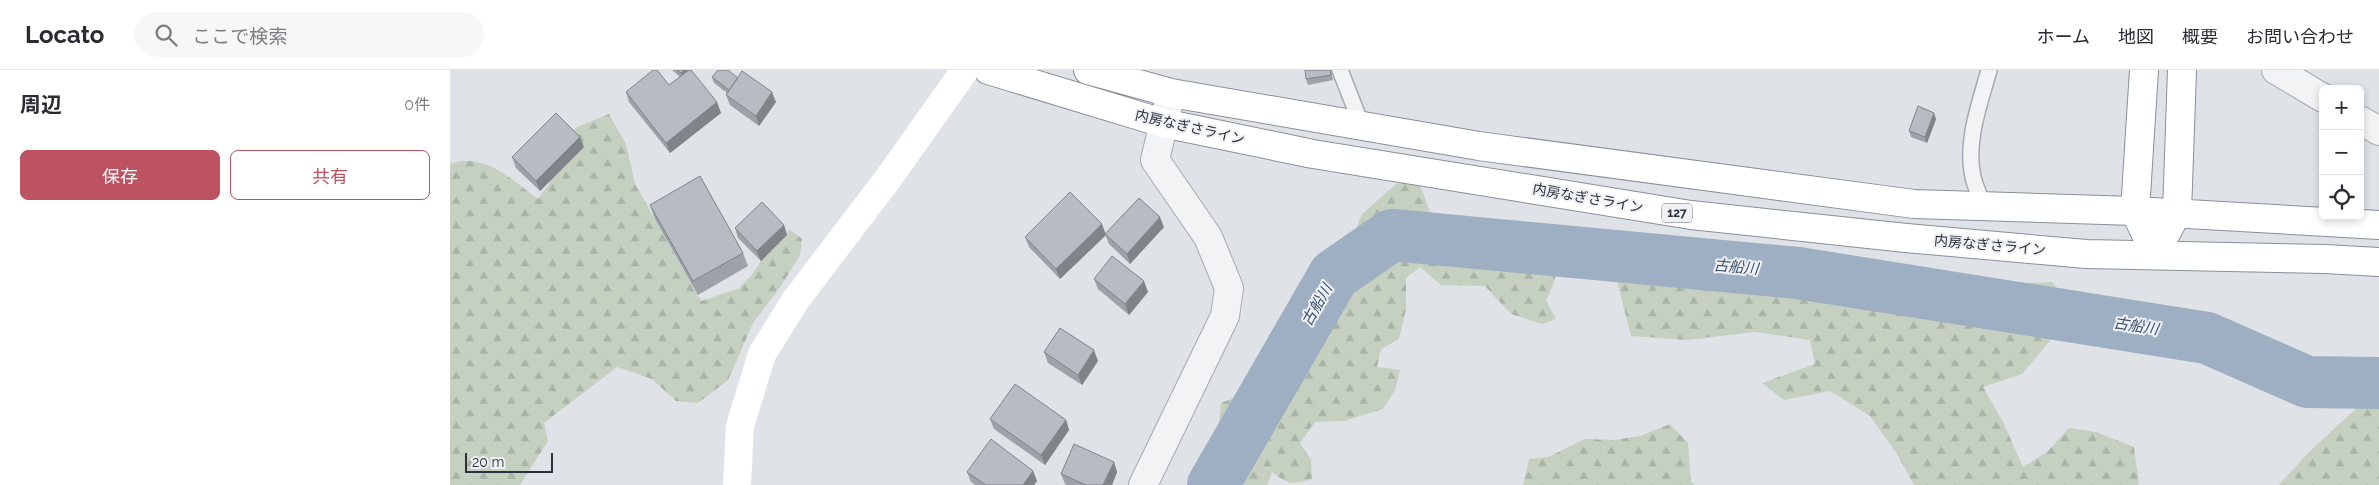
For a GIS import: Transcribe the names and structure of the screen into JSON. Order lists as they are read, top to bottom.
{
  "streets": {
    "main road": ["内房なぎさライン", "127"]
  },
  "water": ["古船川"],
  "scale_bar": "20 m",
  "page": {
    "header": "Locato",
    "search": "ここで検索",
    "nav": [
      "ホーム",
      "地図",
      "概要",
      "お問い合わせ"
    ],
    "heading": ["周辺", "0件"],
    "map_buttons": ["+", "−"],
    "buttons": ["保存", "共有"],
    "scale": "20 m"
  }
}
